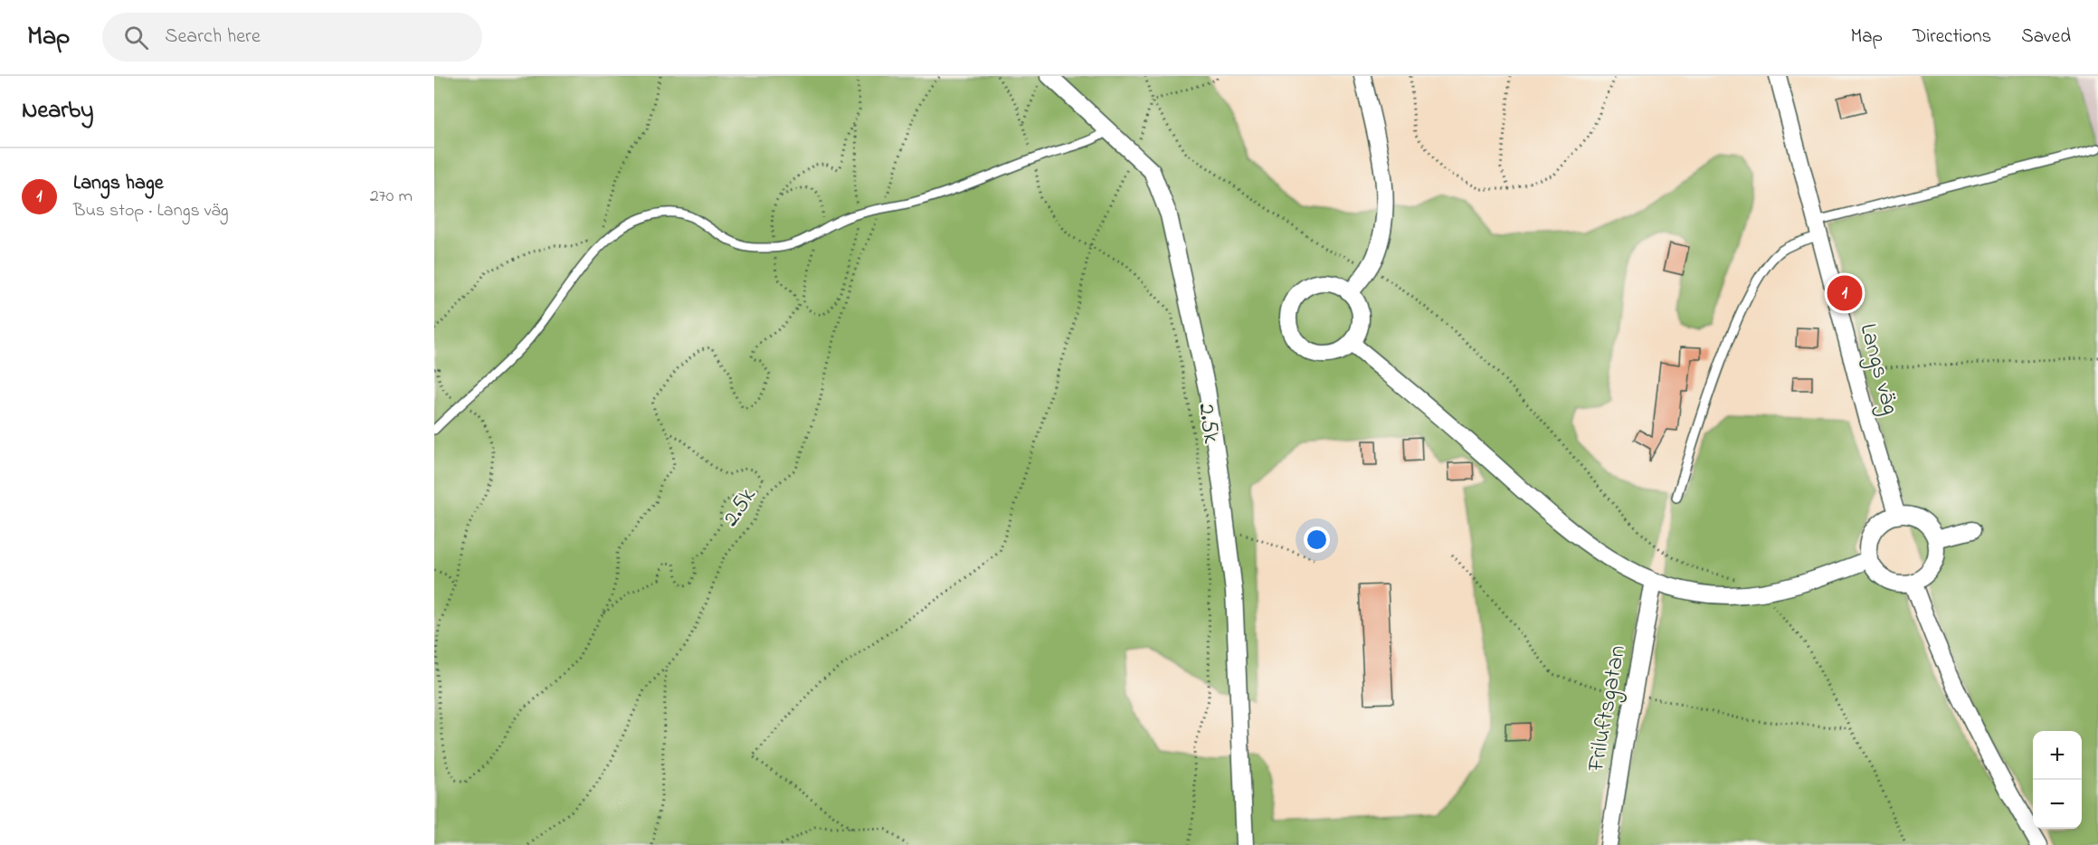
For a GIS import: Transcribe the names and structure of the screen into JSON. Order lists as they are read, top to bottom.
{
  "streets": {
    "street": ["Langs väg", "Friluftsgatan"],
    "path": ["2.5k"]
  },
  "page": {
    "header": "Map",
    "search": "Search here",
    "nav": ["Map", "Directions", "Saved"],
    "heading": "Nearby",
    "list": [
      {
        "mark": "1",
        "name": "Langs hage",
        "note": "Bus stop · Langs väg",
        "value": "270 m"
      }
    ],
    "pins": "1",
    "map_buttons": ["+", "−"]
  }
}
